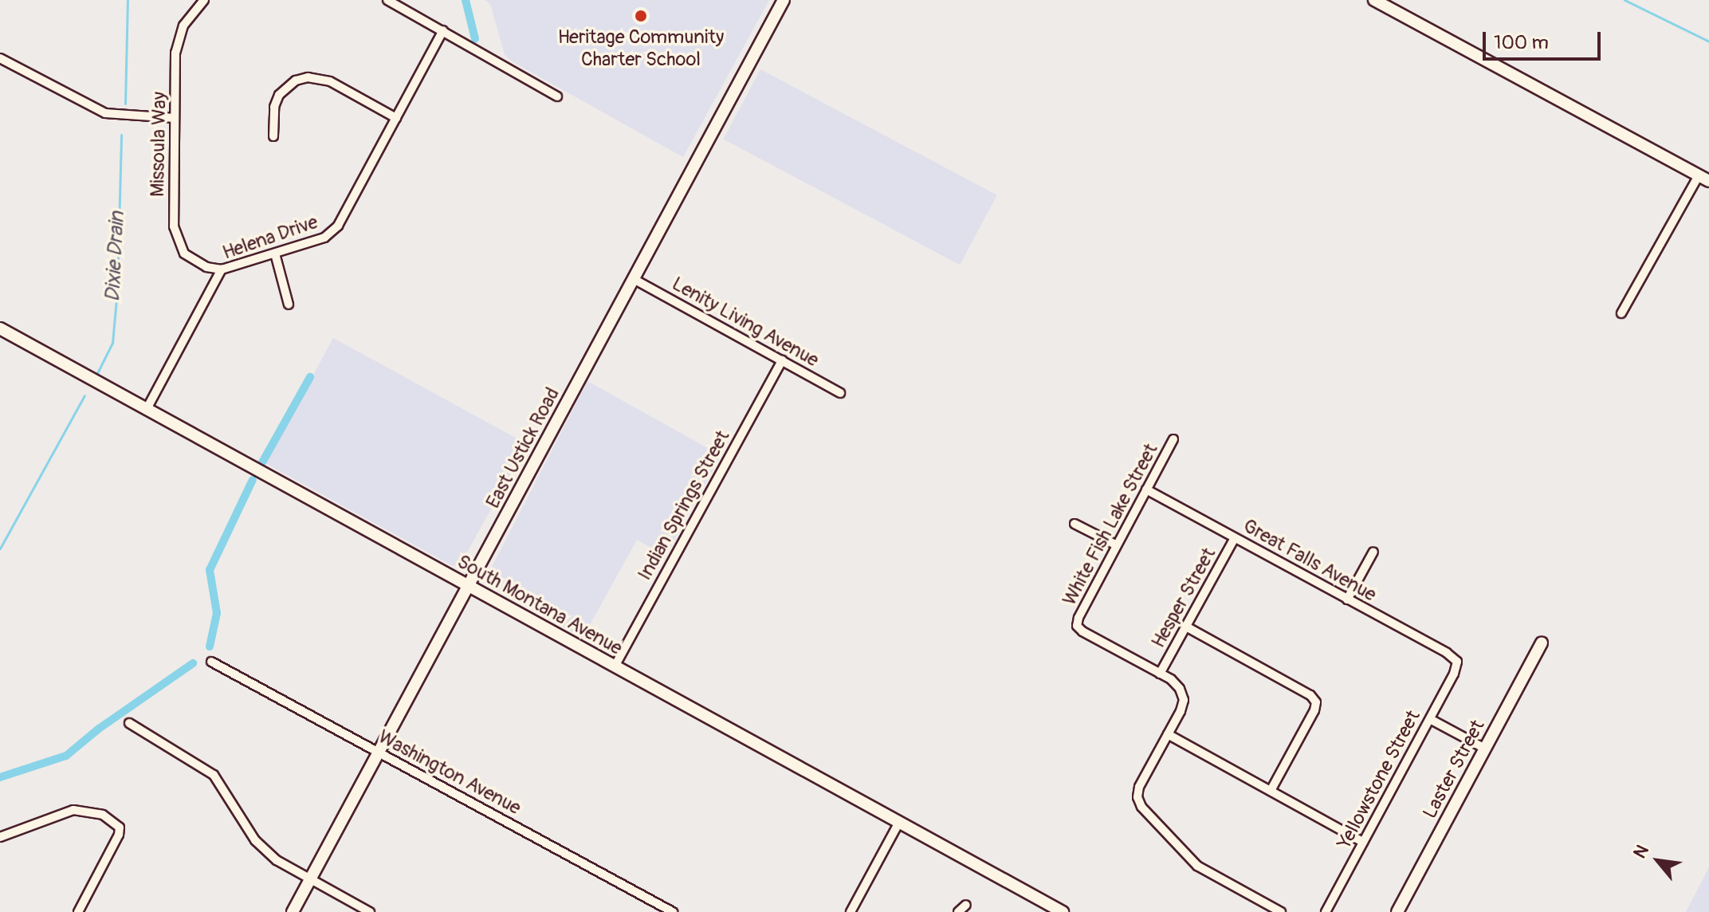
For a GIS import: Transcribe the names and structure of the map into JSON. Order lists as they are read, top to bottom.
{
  "streets": {
    "street": [
      "Missoula Way",
      "Helena Drive",
      "Lenity Living Avenue",
      "East Ustick Road",
      "Indian Springs Street",
      "White Fish Lake Street",
      "Great Falls Avenue",
      "Hesper Street",
      "South Montana Avenue",
      "Laster Street",
      "Washington Avenue",
      "Yellowstone Street"
    ]
  },
  "crossings": [
    ["Missoula Way", "Helena Drive"],
    ["Helena Drive", "South Montana Avenue"],
    ["Lenity Living Avenue", "East Ustick Road"],
    ["Lenity Living Avenue", "Indian Springs Street"],
    ["East Ustick Road", "South Montana Avenue"],
    ["East Ustick Road", "Washington Avenue"],
    ["Indian Springs Street", "South Montana Avenue"],
    ["White Fish Lake Street", "Great Falls Avenue"],
    ["White Fish Lake Street", "Hesper Street"],
    ["Great Falls Avenue", "Hesper Street"],
    ["Great Falls Avenue", "Yellowstone Street"]
  ],
  "water": ["Dixie Drain"],
  "places": ["Heritage Community Charter School"],
  "scale_bar": "100 m",
  "north": "top left"
}
